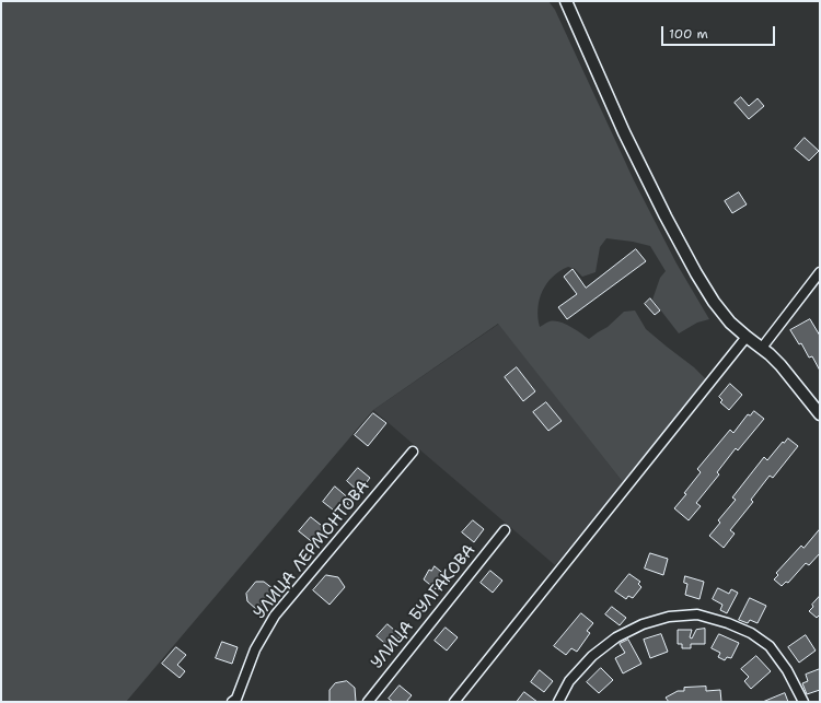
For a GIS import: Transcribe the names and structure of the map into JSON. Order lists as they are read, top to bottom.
{
  "streets": {
    "street": ["УЛИЦА ЛЕРМОНТОВА", "УЛИЦА БУЛГАКОВА"]
  },
  "scale_bar": "100 m"
}
